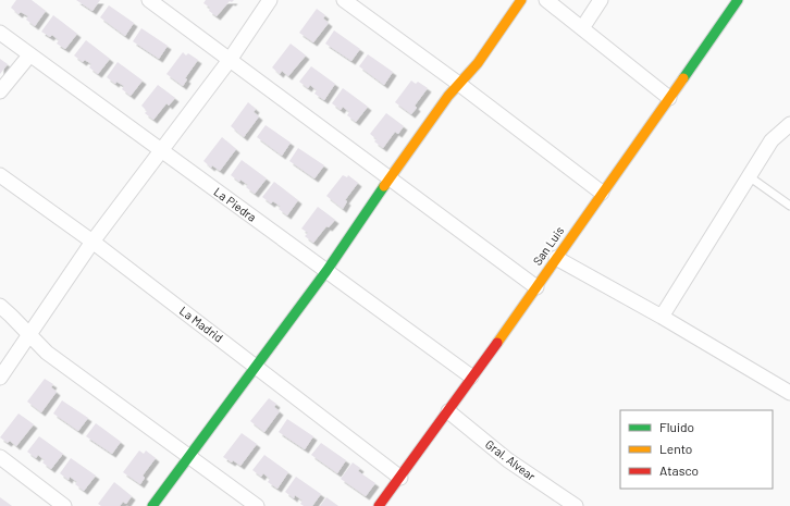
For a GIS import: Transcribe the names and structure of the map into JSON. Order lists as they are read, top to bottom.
{
  "streets": {
    "street": [
      "La Piedra",
      "San Luis",
      "La Madrid",
      "Gral. Alvear"
    ]
  },
  "crossings": [
    ["La Piedra", "San Luis"],
    ["San Luis", "La Madrid"],
    ["San Luis", "Gral. Alvear"]
  ],
  "legend": ["Fluido", "Lento", "Atasco"]
}
